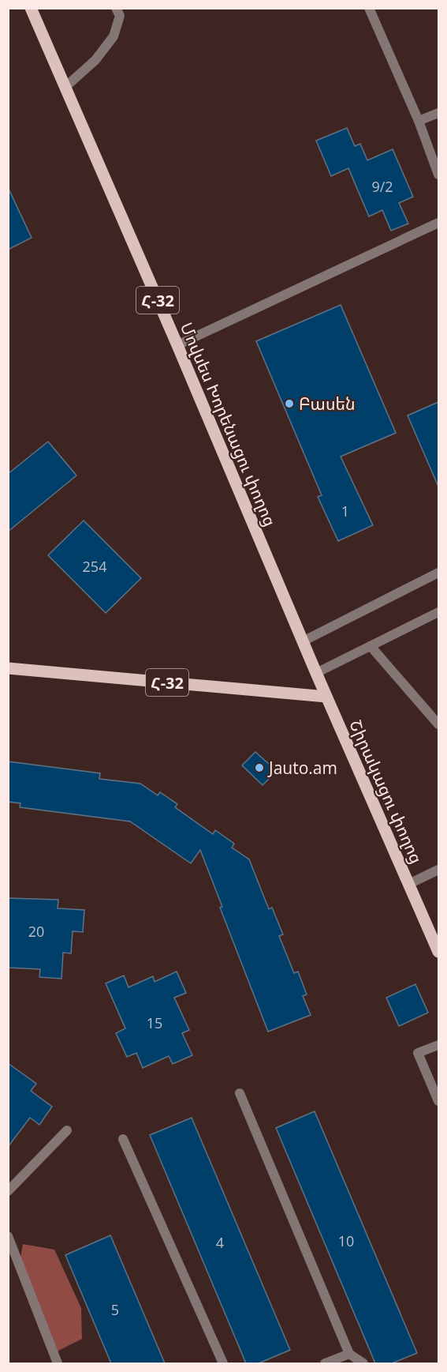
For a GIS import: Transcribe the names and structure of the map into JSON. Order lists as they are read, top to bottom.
{
  "streets": {
    "main road": ["Հ-32", "Մովսես Խորենացու փողոց", "Շիրակացու փողոց"]
  },
  "crossings": [
    ["Հ-32", "Մովսես Խորենացու փողոց"],
    ["Հ-32", "Շիրակացու փողոց"],
    ["Մովսես Խորենացու փողոց", "Շիրակացու փողոց"]
  ],
  "places": ["Բասեն", "Jauto.am"],
  "house_numbers": [
    "9/2",
    "1",
    "254",
    "20",
    "15",
    "10",
    "4",
    "5"
  ]
}
